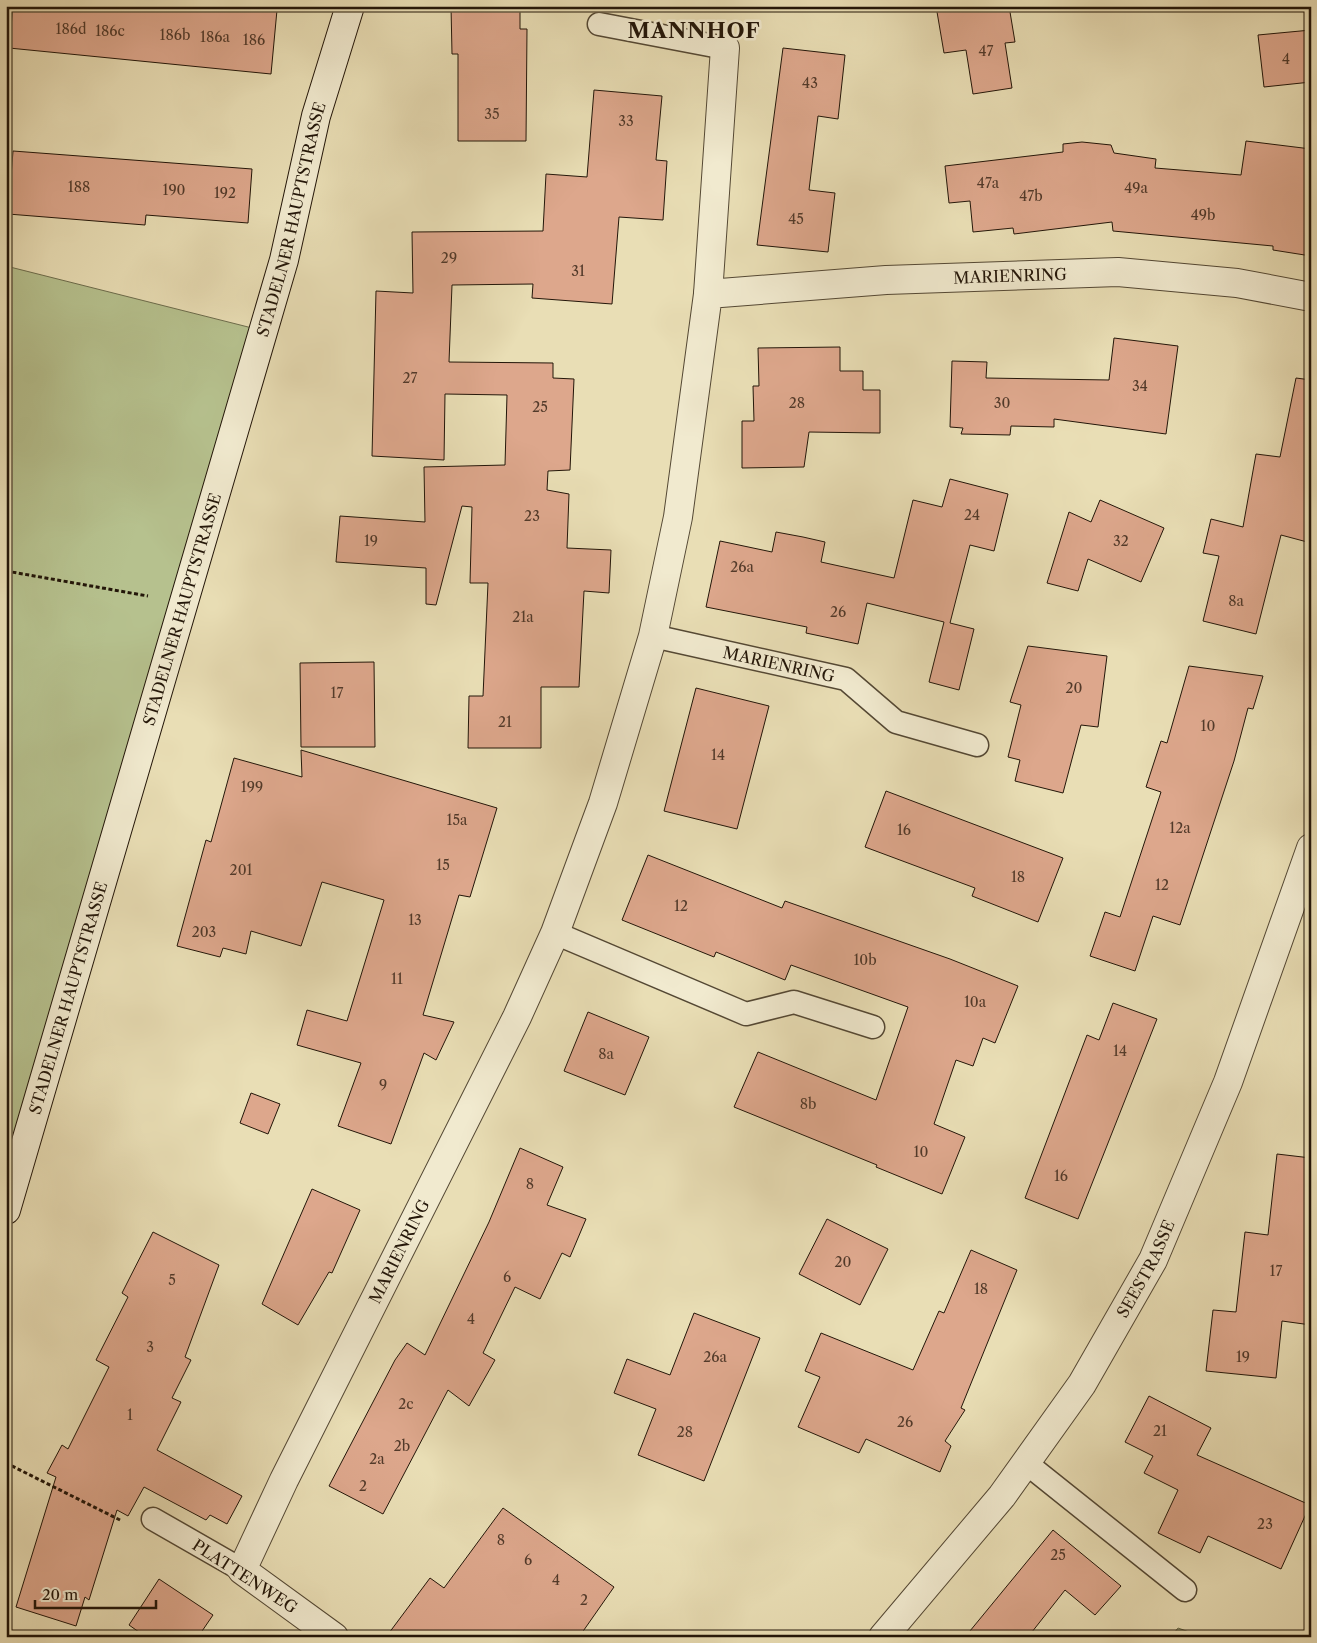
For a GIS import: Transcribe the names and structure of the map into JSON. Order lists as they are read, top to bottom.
{
  "streets": {
    "street": [
      "STADELNER HAUPTSTRASSE",
      "MARIENRING",
      "SEESTRASSE",
      "PLATTENWEG"
    ]
  },
  "crossings": [
    ["MARIENRING", "PLATTENWEG"]
  ],
  "districts": ["MANNHOF"],
  "house_numbers": [
    "186d",
    "186c",
    "186b",
    "186a",
    "186",
    "47",
    "4",
    "43",
    "35",
    "33",
    "47a",
    "188",
    "49a",
    "190",
    "192",
    "47b",
    "49b",
    "45",
    "29",
    "31",
    "27",
    "34",
    "28",
    "30",
    "25",
    "24",
    "23",
    "19",
    "32",
    "26a",
    "8a",
    "26",
    "21a",
    "20",
    "17",
    "21",
    "10",
    "14",
    "199",
    "15a",
    "12a",
    "16",
    "15",
    "201",
    "18",
    "12",
    "12",
    "13",
    "203",
    "10b",
    "11",
    "10a",
    "14",
    "8a",
    "9",
    "8b",
    "10",
    "16",
    "8",
    "20",
    "17",
    "6",
    "5",
    "18",
    "4",
    "3",
    "26a",
    "19",
    "2c",
    "1",
    "26",
    "21",
    "28",
    "2b",
    "2a",
    "2",
    "23",
    "8",
    "25",
    "6",
    "4",
    "2"
  ],
  "scale_bar": "20 m"
}
